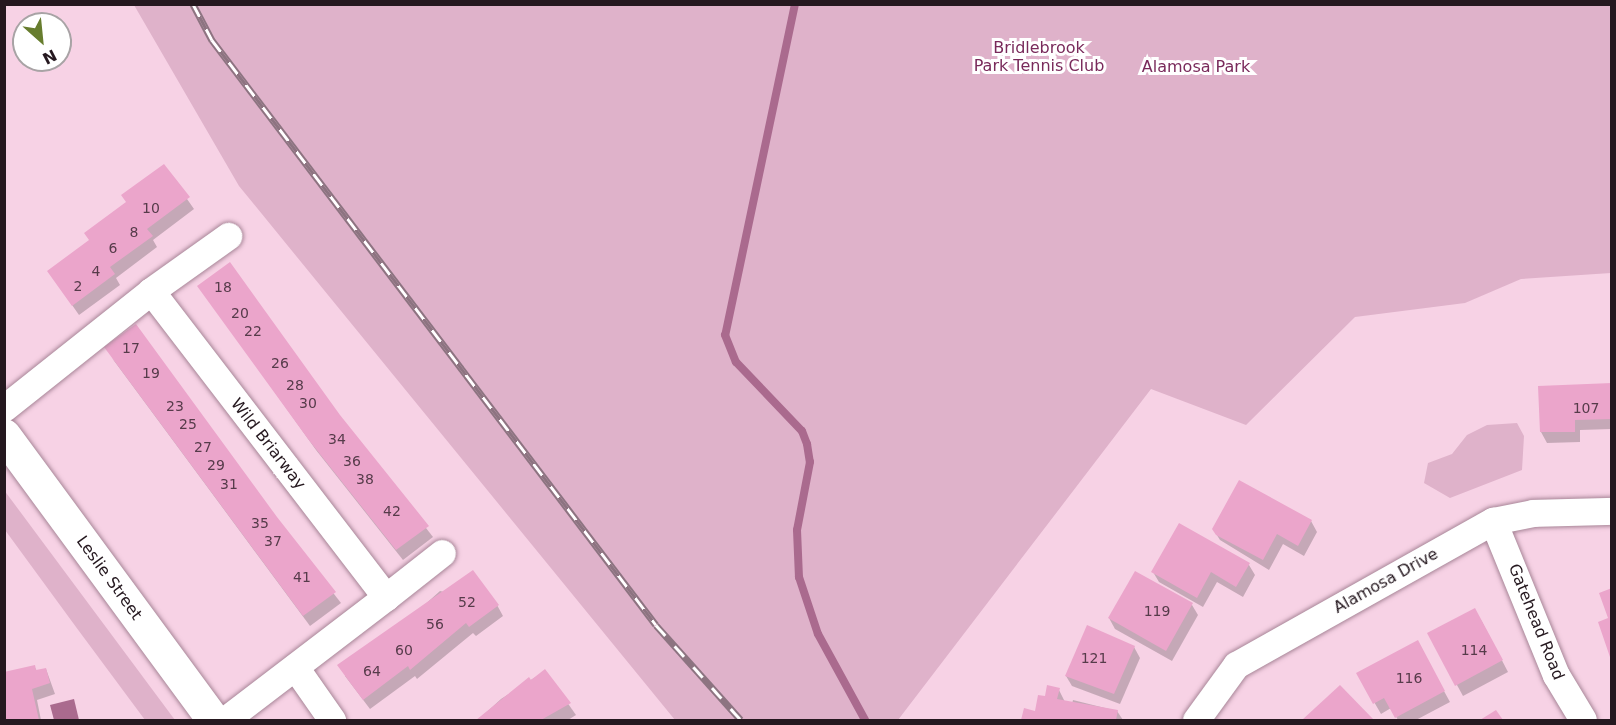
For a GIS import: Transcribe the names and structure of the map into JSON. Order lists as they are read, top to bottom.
{
  "streets": {
    "main road": ["Leslie Street"],
    "street": ["Wild Briarway", "Alamosa Drive", "Gatehead Road"]
  },
  "crossings": [
    ["Alamosa Drive", "Gatehead Road"]
  ],
  "parks": ["Bridlebrook Park Tennis Club", "Alamosa Park"],
  "house_numbers": [
    "10",
    "8",
    "6",
    "4",
    "2",
    "18",
    "20",
    "22",
    "17",
    "26",
    "19",
    "28",
    "30",
    "23",
    "107",
    "25",
    "34",
    "27",
    "36",
    "29",
    "38",
    "31",
    "42",
    "35",
    "37",
    "41",
    "52",
    "119",
    "56",
    "60",
    "114",
    "121",
    "64",
    "116"
  ],
  "north": "bottom right"
}
